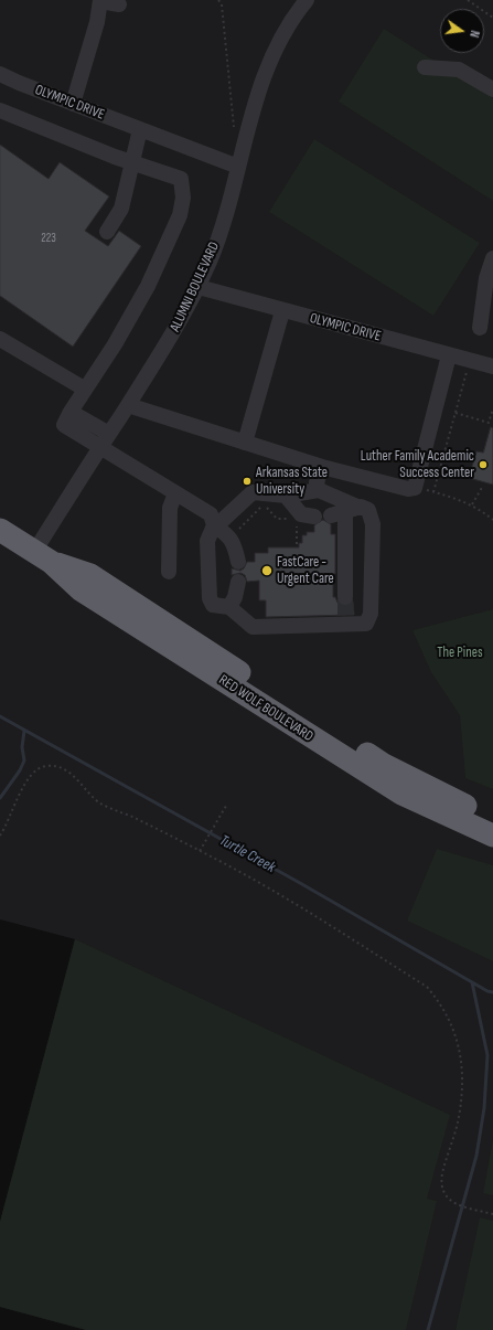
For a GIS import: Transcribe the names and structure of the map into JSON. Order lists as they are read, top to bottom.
{
  "streets": {
    "highway": ["RED WOLF BOULEVARD"],
    "street": ["OLYMPIC DRIVE", "ALUMNI BOULEVARD"]
  },
  "crossings": [
    ["OLYMPIC DRIVE", "ALUMNI BOULEVARD"],
    ["ALUMNI BOULEVARD", "RED WOLF BOULEVARD"]
  ],
  "water": ["Turtle Creek"],
  "parks": ["The Pines"],
  "places": ["Luther Family Academic Success Center", "Arkansas State University", "FastCare - Urgent Care"],
  "house_numbers": ["223"],
  "north": "right"
}
